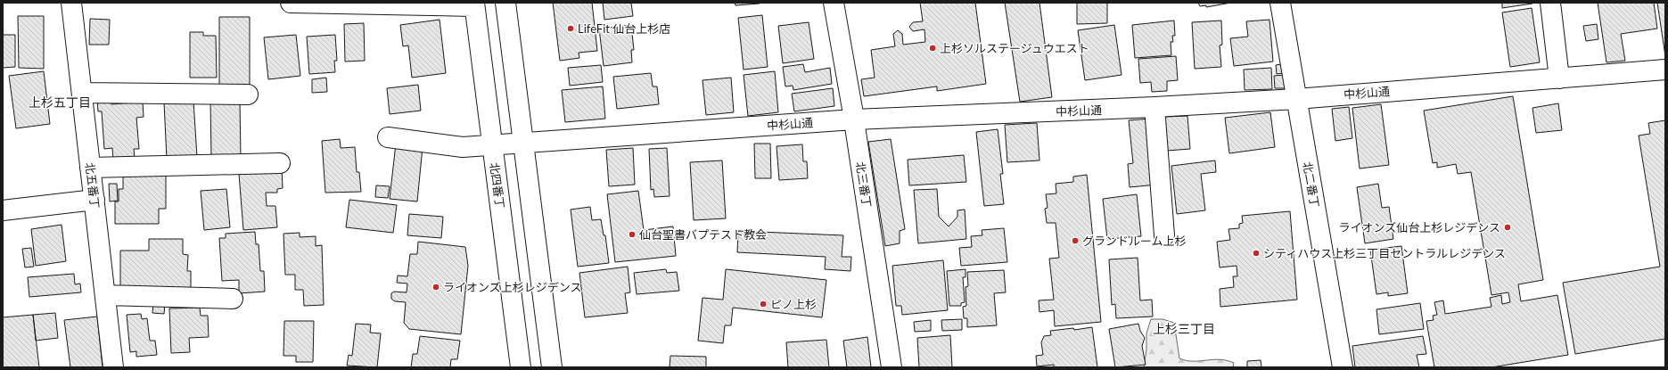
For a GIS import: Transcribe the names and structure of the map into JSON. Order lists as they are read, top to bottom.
{
  "streets": {
    "street": [
      "中杉山通",
      "北三番丁",
      "北二番丁",
      "北五番丁",
      "北四番丁"
    ]
  },
  "crossings": [
    ["中杉山通", "北三番丁"],
    ["中杉山通", "北二番丁"],
    ["中杉山通", "北四番丁"]
  ],
  "districts": ["上杉五丁目", "上杉三丁目"],
  "places": [
    "LifeFit 仙台上杉店",
    "上杉ソルステージュウエスト",
    "ライオンズ仙台上杉レジデンス",
    "仙台聖書バプテスト教会",
    "グランドルーム上杉",
    "シティハウス上杉三丁目セントラルレジデンス",
    "ライオンズ上杉レジデンス",
    "ピノ上杉"
  ]
}
